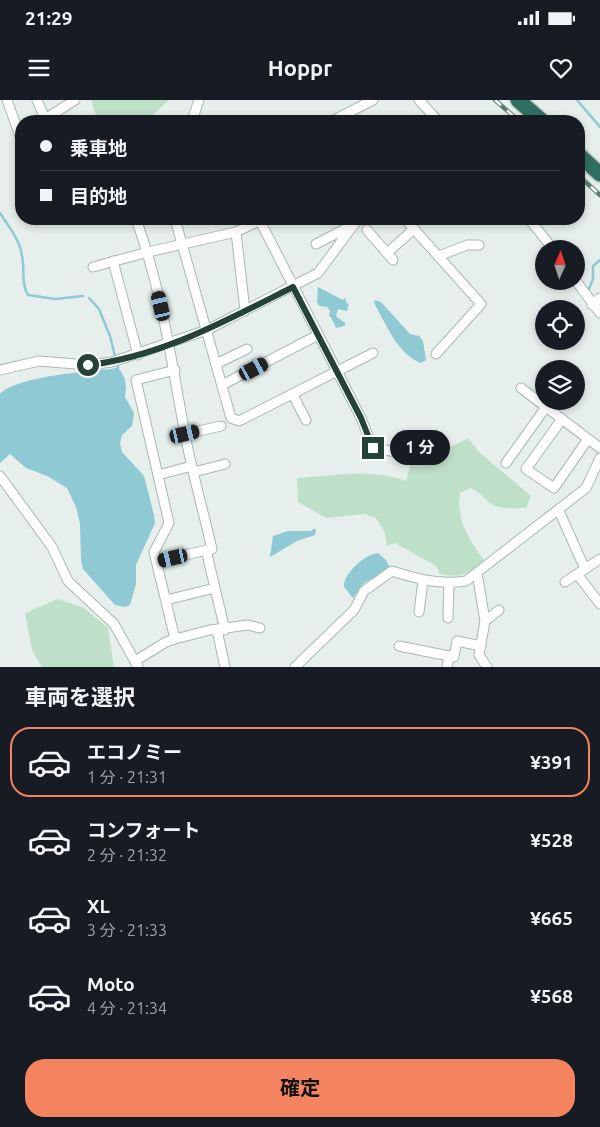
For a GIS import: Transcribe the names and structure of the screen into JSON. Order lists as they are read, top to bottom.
{
  "north": "top",
  "page": {
    "status": "21:29",
    "header": "Hoppr",
    "banner": ["乗車地", "目的地"],
    "bubble": "1 分",
    "heading": "車両を選択",
    "list": [
      {
        "name": "エコノミー",
        "note": "1 分 · 21:31",
        "value": "¥391"
      },
      {
        "name": "コンフォート",
        "note": "2 分 · 21:32",
        "value": "¥528"
      },
      {
        "name": "XL",
        "note": "3 分 · 21:33",
        "value": "¥665"
      },
      {
        "name": "Moto",
        "note": "4 分 · 21:34",
        "value": "¥568"
      }
    ],
    "buttons": "確定"
  }
}
